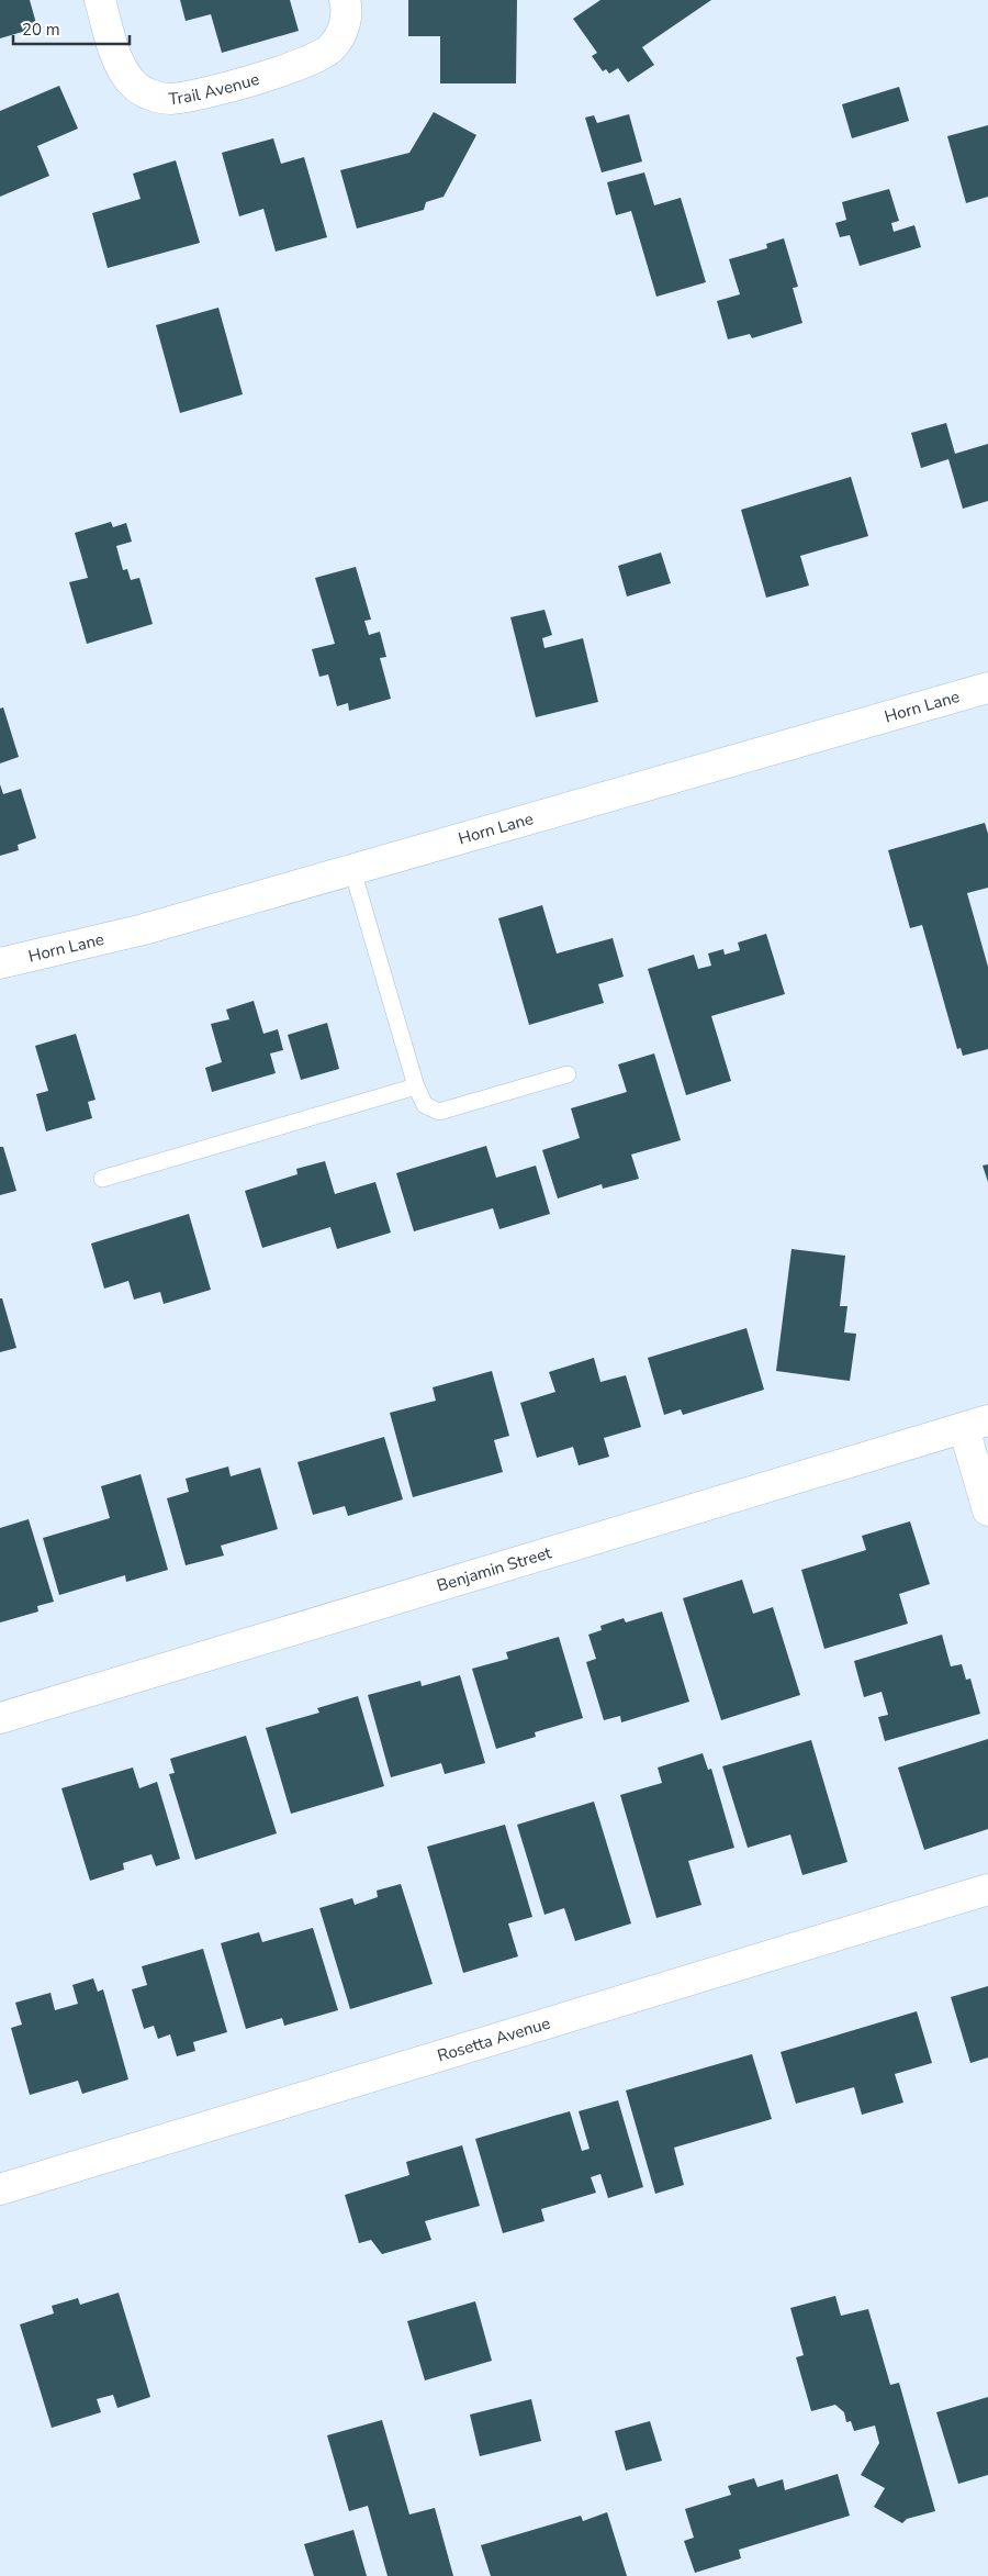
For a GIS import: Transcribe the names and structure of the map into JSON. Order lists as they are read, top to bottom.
{
  "streets": {
    "street": [
      "Trail Avenue",
      "Horn Lane",
      "Benjamin Street",
      "Rosetta Avenue"
    ]
  },
  "scale_bar": "20 m"
}
